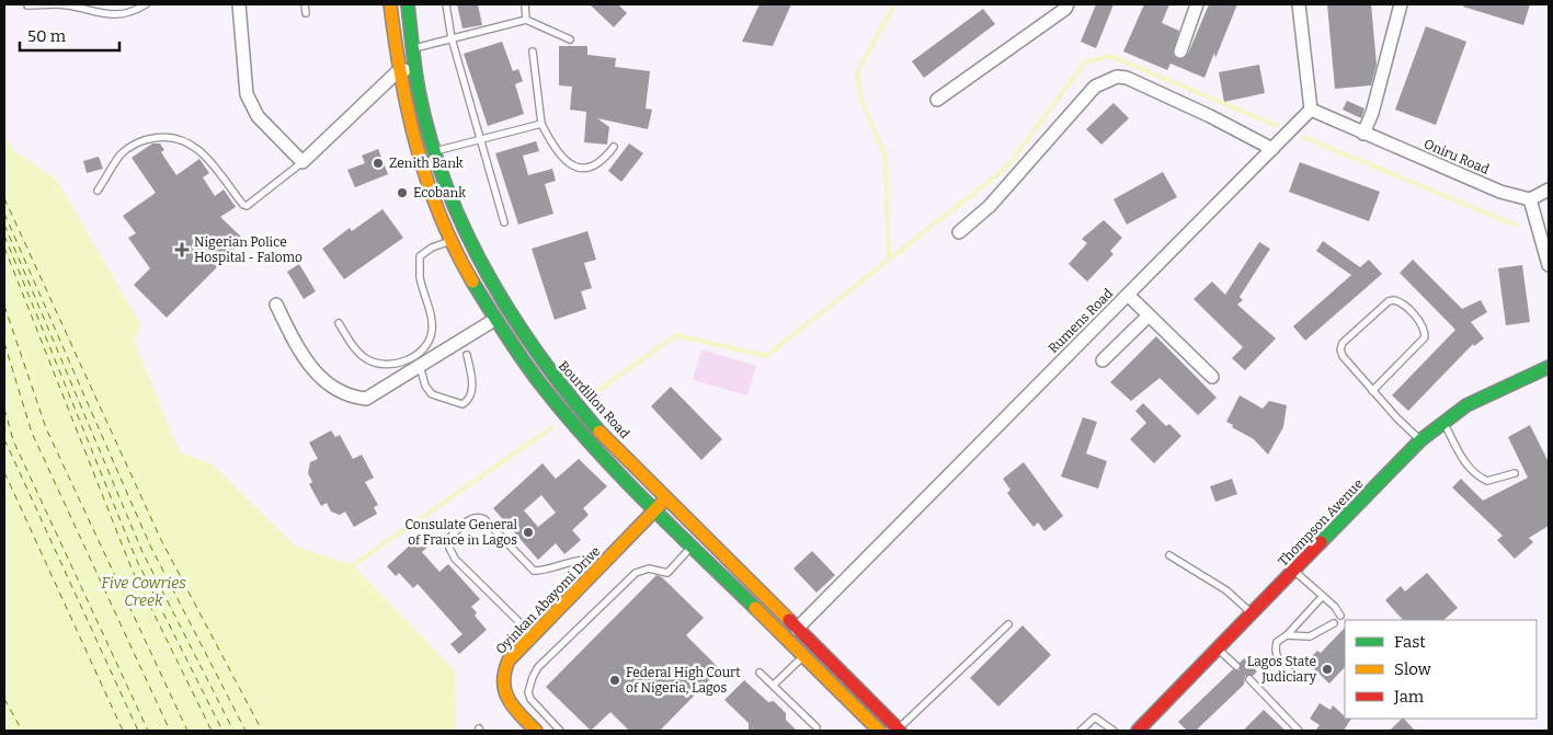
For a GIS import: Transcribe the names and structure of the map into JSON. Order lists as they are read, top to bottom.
{
  "streets": {
    "main road": ["Bourdillon Road", "Thompson Avenue", "Oyinkan Abayomi Drive"],
    "street": ["Oniru Road", "Rumens Road"]
  },
  "crossings": [
    ["Oniru Road", "Rumens Road"],
    ["Rumens Road", "Bourdillon Road"],
    ["Bourdillon Road", "Oyinkan Abayomi Drive"]
  ],
  "water": ["Five Cowries Creek"],
  "places": {
    "other": [
      "Zenith Bank",
      "Ecobank",
      "Consulate General of France in Lagos",
      "Lagos State Judiciary",
      "Federal High Court of Nigeria, Lagos"
    ],
    "health": ["Nigerian Police Hospital - Falomo"]
  },
  "legend": ["Fast", "Slow", "Jam"],
  "scale_bar": "50 m"
}
